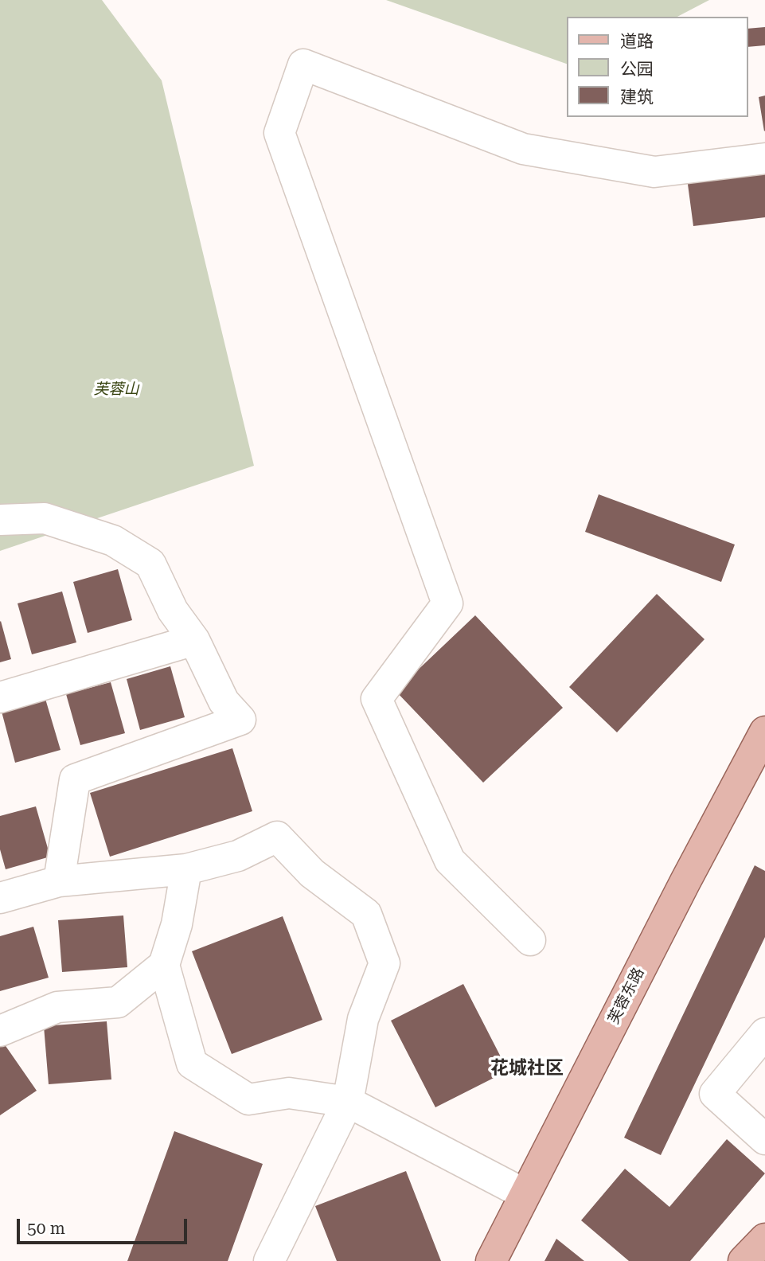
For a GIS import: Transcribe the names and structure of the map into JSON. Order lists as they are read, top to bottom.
{
  "streets": {
    "main road": ["芙蓉东路"]
  },
  "districts": ["花城社区"],
  "parks": ["芙蓉山"],
  "legend": ["道路", "公园", "建筑"],
  "scale_bar": "50 m"
}
